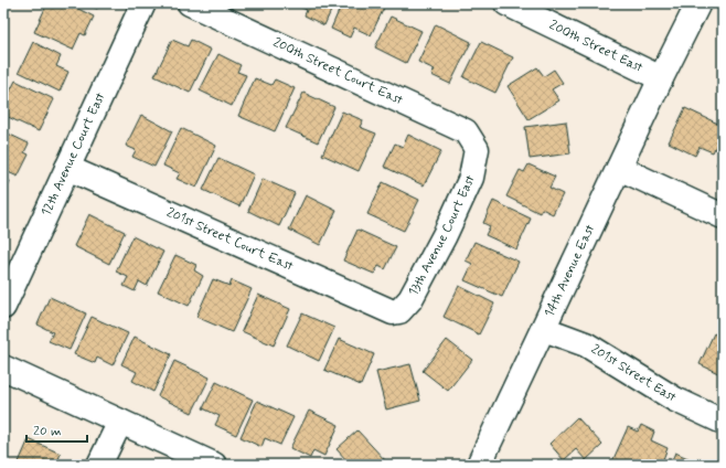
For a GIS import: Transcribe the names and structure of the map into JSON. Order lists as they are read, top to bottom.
{
  "streets": {
    "street": [
      "200th Street East",
      "200th Street Court East",
      "12th Avenue Court East",
      "13th Avenue Court East",
      "201st Street Court East",
      "14th Avenue East",
      "201st Street East"
    ]
  },
  "crossings": [
    ["200th Street East", "14th Avenue East"],
    ["200th Street Court East", "13th Avenue Court East"],
    ["12th Avenue Court East", "201st Street Court East"],
    ["13th Avenue Court East", "201st Street Court East"],
    ["14th Avenue East", "201st Street East"]
  ],
  "scale_bar": "20 m"
}
